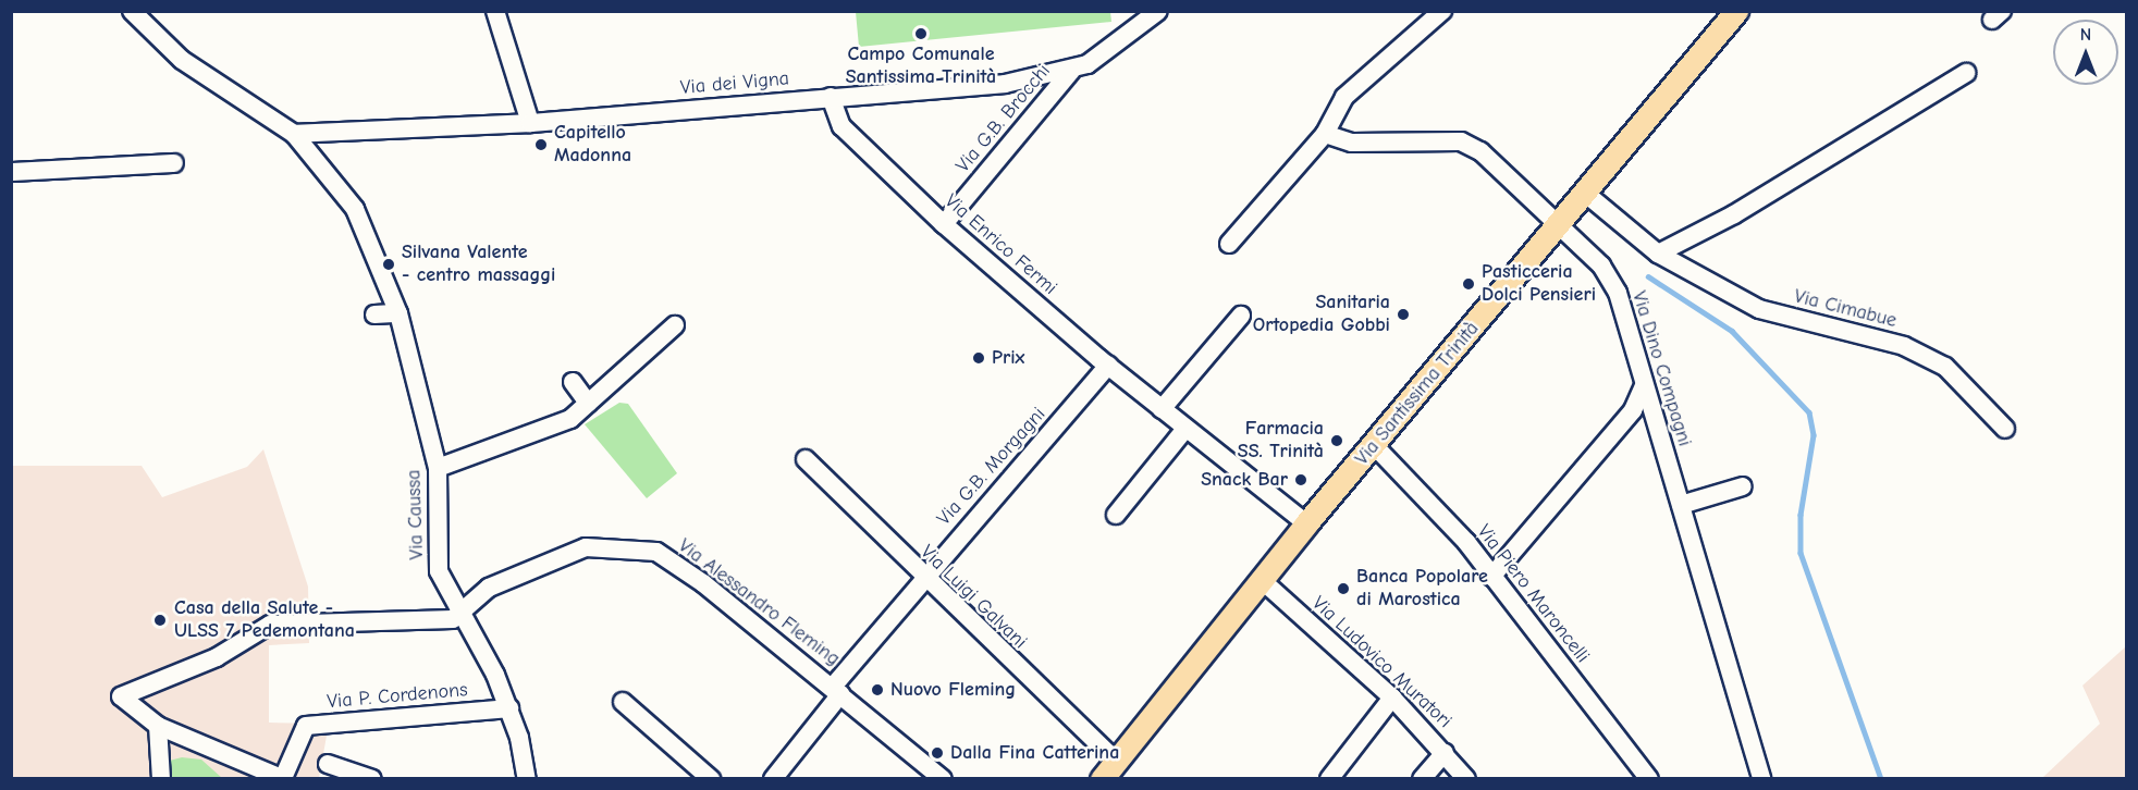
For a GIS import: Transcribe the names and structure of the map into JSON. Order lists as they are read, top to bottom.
{
  "streets": {
    "main road": ["Via Santissima Trinità"],
    "street": [
      "Via dei Vigna",
      "Via G.B. Brocchi",
      "Via Enrico Fermi",
      "Via Cimabue",
      "Via Dino Compagni",
      "Via G.B. Morgagni",
      "Via Caussa",
      "Via Piero Maroncelli",
      "Via Luigi Galvani",
      "Via Alessandro Fleming",
      "Via Ludovico Muratori",
      "Via P. Cordenons"
    ]
  },
  "crossings": [
    ["Via dei Vigna", "Via G.B. Brocchi"],
    ["Via dei Vigna", "Via Enrico Fermi"],
    ["Via dei Vigna", "Via Caussa"],
    ["Via G.B. Brocchi", "Via Enrico Fermi"],
    ["Via Enrico Fermi", "Via Santissima Trinità"],
    ["Via Enrico Fermi", "Via G.B. Morgagni"],
    ["Via Cimabue", "Via Santissima Trinità"],
    ["Via Dino Compagni", "Via Santissima Trinità"],
    ["Via Santissima Trinità", "Via Piero Maroncelli"],
    ["Via Santissima Trinità", "Via Luigi Galvani"],
    ["Via Santissima Trinità", "Via Ludovico Muratori"],
    ["Via G.B. Morgagni", "Via Luigi Galvani"],
    ["Via G.B. Morgagni", "Via Alessandro Fleming"],
    ["Via Caussa", "Via Alessandro Fleming"],
    ["Via Caussa", "Via P. Cordenons"]
  ],
  "places": [
    "Campo Comunale Santissima Trinità",
    "Capitello Madonna",
    "Silvana Valente - centro massaggi",
    "Pasticceria Dolci Pensieri",
    "Sanitaria Ortopedia Gobbi",
    "Prix",
    "Farmacia SS. Trinità",
    "Snack Bar",
    "Banca Popolare di Marostica",
    "Casa della Salute - ULSS 7 Pedemontana",
    "Nuovo Fleming",
    "Dalla Fina Catterina"
  ],
  "north": "top"
}
